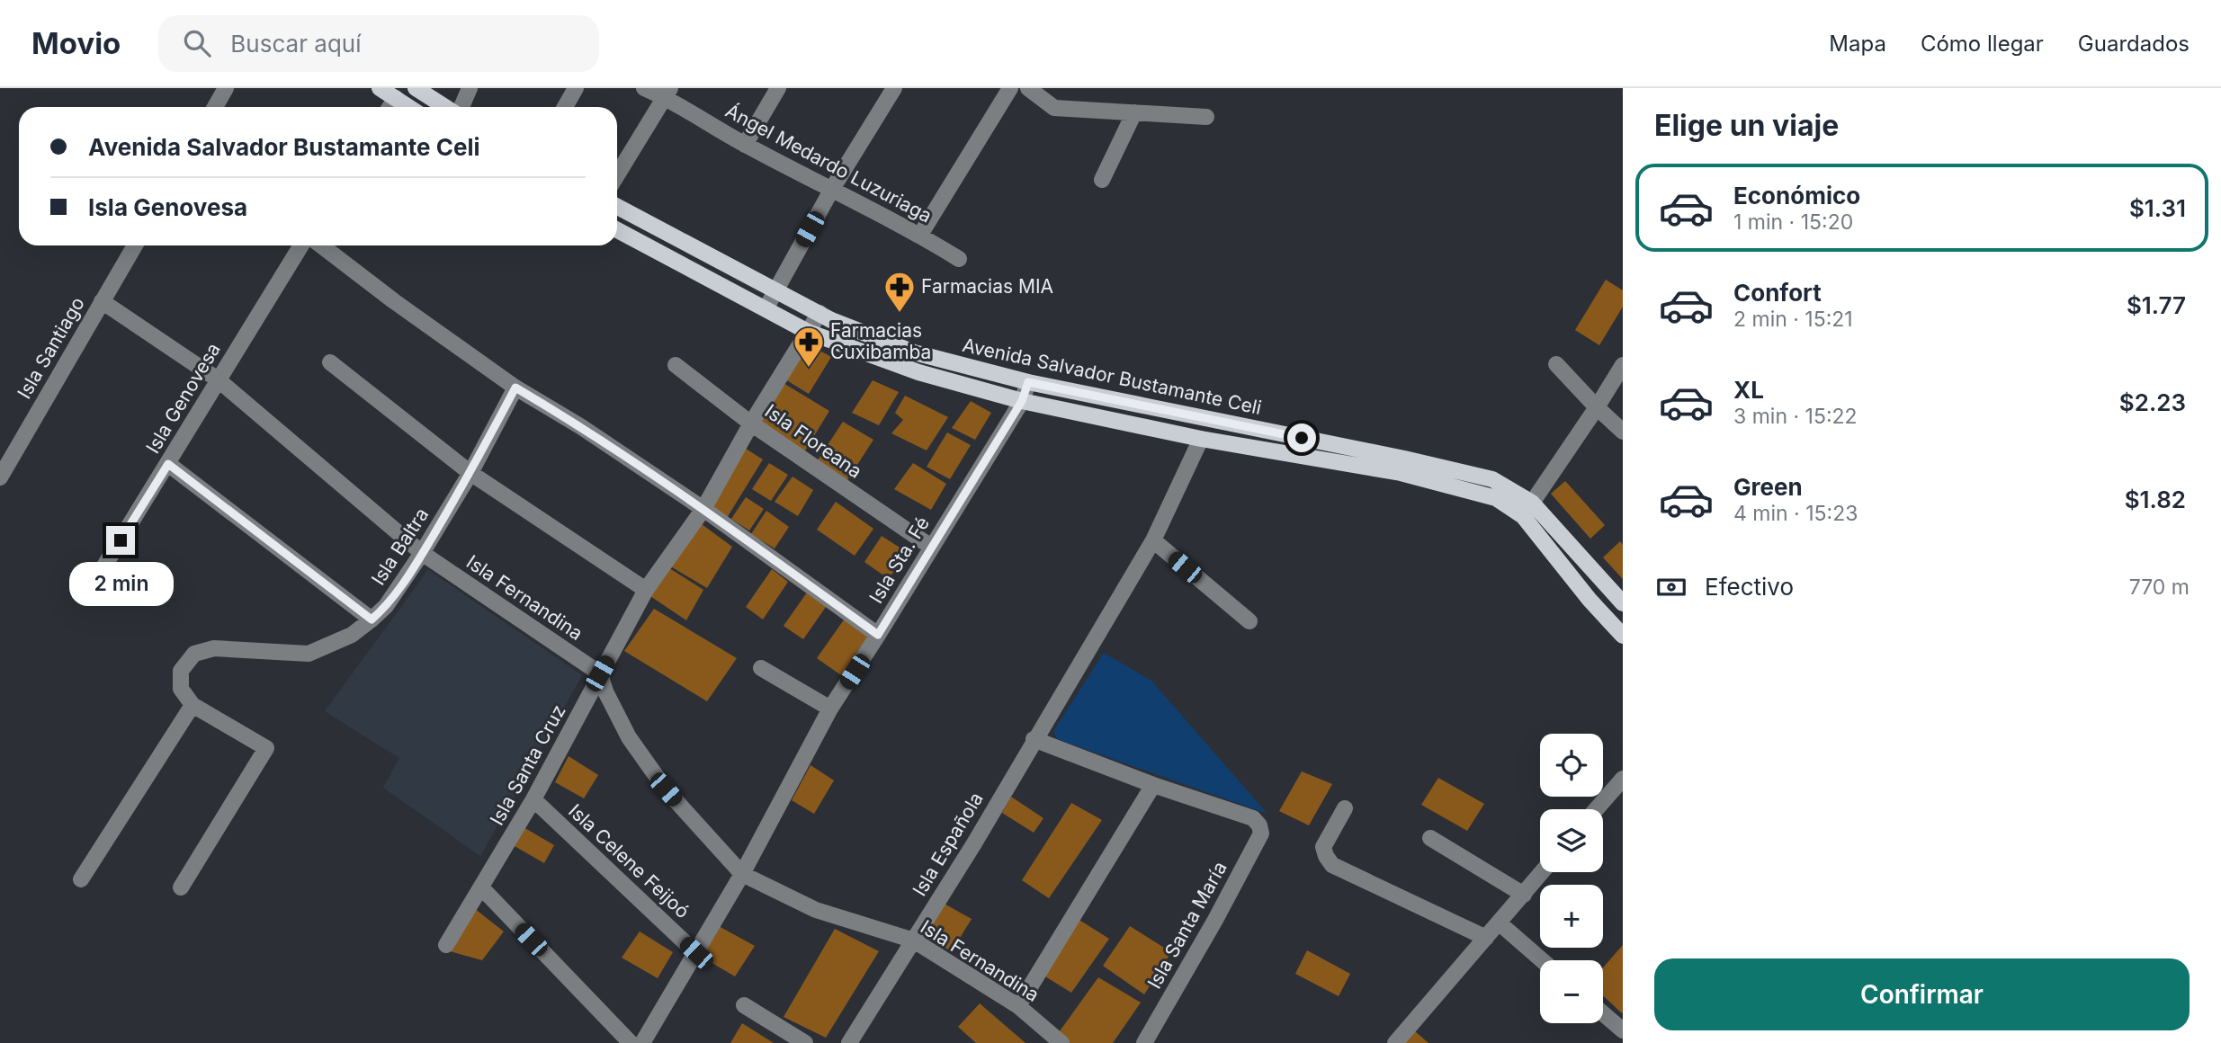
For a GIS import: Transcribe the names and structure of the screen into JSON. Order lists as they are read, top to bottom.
{
  "streets": {
    "main road": ["Avenida Salvador Bustamante Celi"],
    "street": [
      "Ángel Medardo Luzuriaga",
      "Isla Santiago",
      "Isla Genovesa",
      "Isla Floreana",
      "Isla Baltra",
      "Isla Sta. Fé",
      "Isla Fernandina",
      "Isla Santa Cruz",
      "Isla Española",
      "Isla Celene Feijoó",
      "Isla Santa María"
    ]
  },
  "crossings": [
    ["Isla Santiago", "Isla Fernandina"],
    ["Avenida Salvador Bustamante Celi", "Isla Sta. Fé"],
    ["Avenida Salvador Bustamante Celi", "Isla Santa Cruz"],
    ["Avenida Salvador Bustamante Celi", "Isla Española"],
    ["Isla Genovesa", "Isla Fernandina"],
    ["Isla Floreana", "Isla Sta. Fé"],
    ["Isla Floreana", "Isla Santa Cruz"],
    ["Isla Baltra", "Isla Fernandina"],
    ["Isla Sta. Fé", "Isla Fernandina"],
    ["Isla Sta. Fé", "Isla Celene Feijoó"],
    ["Isla Fernandina", "Isla Santa Cruz"],
    ["Isla Fernandina", "Isla Española"],
    ["Isla Santa Cruz", "Isla Celene Feijoó"]
  ],
  "places": {
    "pharmacy": ["Farmacias MIA", "Farmacias Cuxibamba"]
  },
  "page": {
    "header": "Movio",
    "search": "Buscar aquí",
    "nav": ["Mapa", "Cómo llegar", "Guardados"],
    "heading": "Elige un viaje",
    "banner": ["Avenida Salvador Bustamante Celi", "Isla Genovesa"],
    "list": [
      {
        "name": "Económico",
        "note": "1 min · 15:20",
        "value": "$1.31"
      },
      {
        "name": "Confort",
        "note": "2 min · 15:21",
        "value": "$1.77"
      },
      {
        "name": "XL",
        "note": "3 min · 15:22",
        "value": "$2.23"
      },
      {
        "name": "Green",
        "note": "4 min · 15:23",
        "value": "$1.82"
      }
    ],
    "pay": ["Efectivo", "770 m"],
    "bubble": "2 min",
    "map_buttons": ["+", "−"],
    "buttons": "Confirmar"
  }
}
